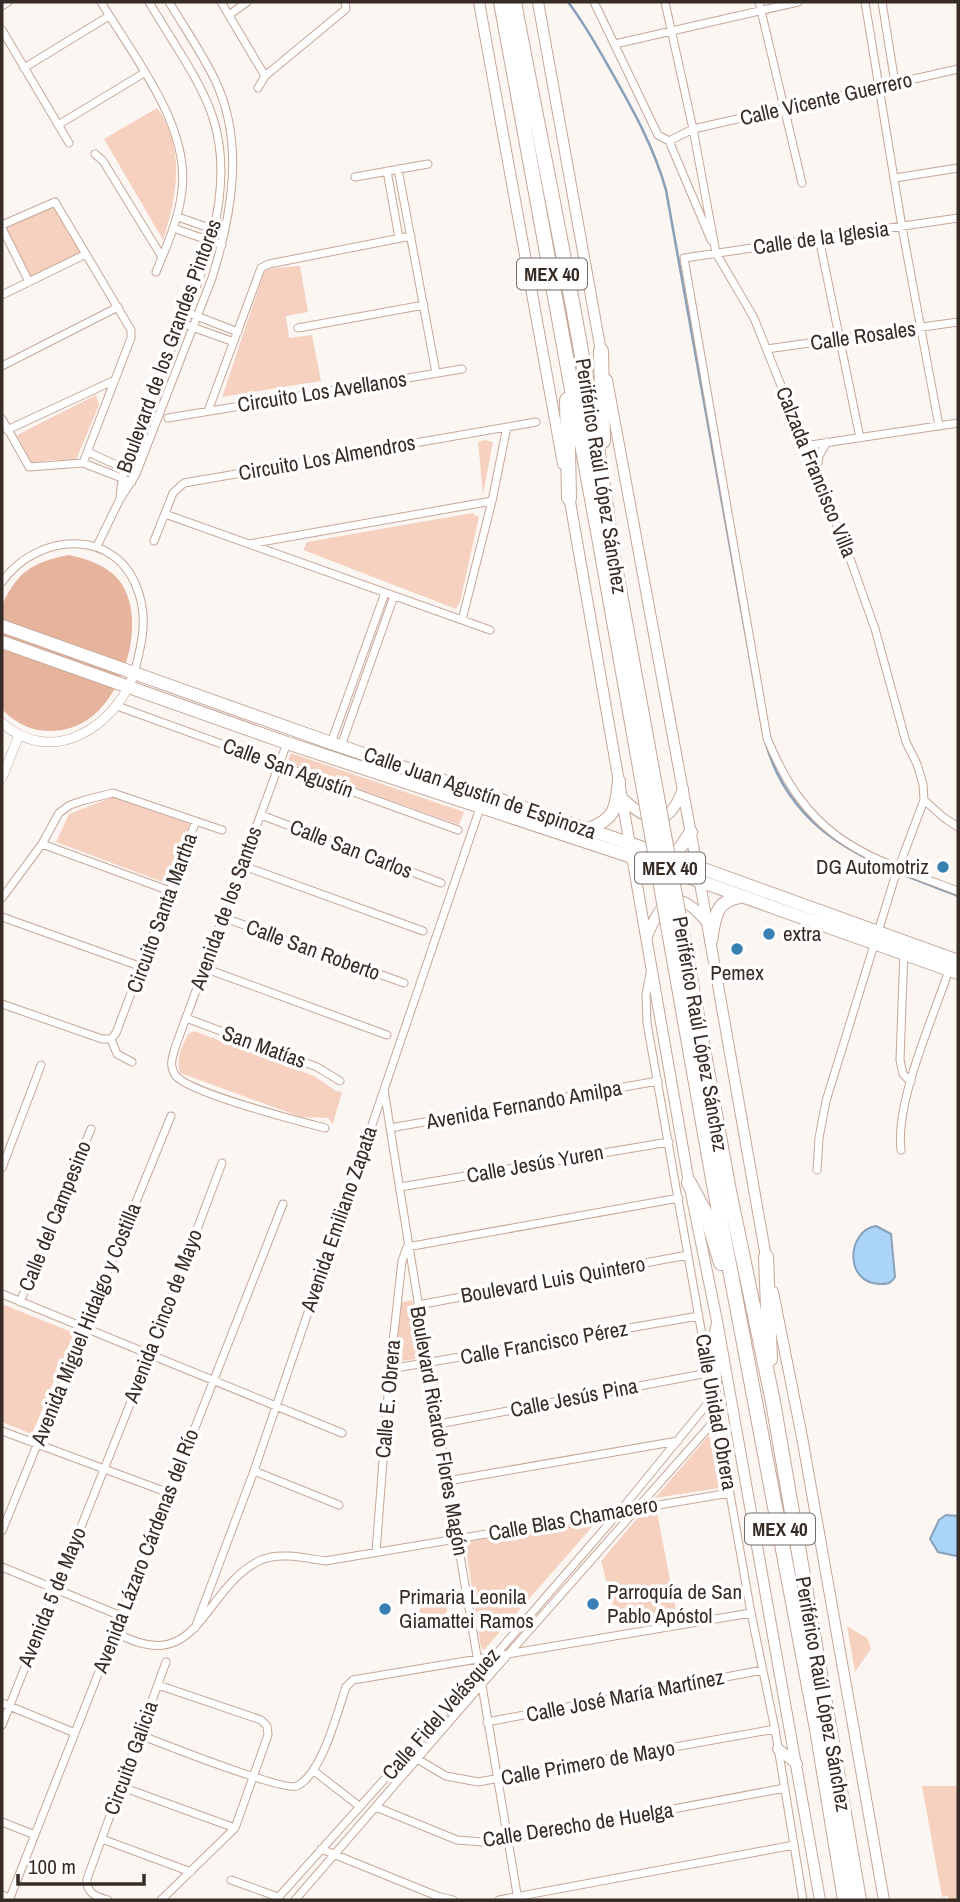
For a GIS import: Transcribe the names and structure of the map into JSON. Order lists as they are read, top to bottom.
{
  "streets": {
    "highway": ["MEX 40", "Periférico Raúl López Sánchez"],
    "main road": ["Calle Juan Agustín de Espinoza"],
    "street": [
      "Calle Vicente Guerrero",
      "Calle de la Iglesia",
      "Calle Rosales",
      "Boulevard de los Grandes Pintores",
      "Circuito Los Avellanos",
      "Circuito Los Almendros",
      "Calzada Francisco Villa",
      "Calle San Agustín",
      "Calle San Carlos",
      "Avenida de los Santos",
      "Circuito Santa Martha",
      "Calle San Roberto",
      "San Matías",
      "Avenida Fernando Amilpa",
      "Calle Jesús Yuren",
      "Calle del Campesino",
      "Avenida Emiliano Zapata",
      "Boulevard Luis Quintero",
      "Avenida Cinco de Mayo",
      "Avenida Miguel Hidalgo y Costilla",
      "Calle Francisco Pérez",
      "Calle Jesús Pina",
      "Calle E. Obrera",
      "Calle Unidad Obrera",
      "Boulevard Ricardo Flores Magón",
      "Calle Blas Chamacero",
      "Avenida Lázaro Cárdenas del Río",
      "Avenida 5 de Mayo",
      "Calle José María Martínez",
      "Calle Fidel Velásquez",
      "Circuito Galicia",
      "Calle Primero de Mayo",
      "Calle Derecho de Huelga"
    ]
  },
  "crossings": [
    ["Calle Vicente Guerrero", "Calzada Francisco Villa"],
    ["Calle de la Iglesia", "Calzada Francisco Villa"],
    ["Calle Rosales", "Calzada Francisco Villa"],
    ["Periférico Raúl López Sánchez", "Calle Juan Agustín de Espinoza"],
    ["Periférico Raúl López Sánchez", "Calle Unidad Obrera"],
    ["Calle San Agustín", "Avenida de los Santos"],
    ["Calle Juan Agustín de Espinoza", "Avenida de los Santos"],
    ["Calle Juan Agustín de Espinoza", "Avenida Emiliano Zapata"],
    ["Calle San Carlos", "Avenida de los Santos"],
    ["Avenida de los Santos", "Calle San Roberto"],
    ["Avenida de los Santos", "San Matías"],
    ["Avenida Fernando Amilpa", "Calle Unidad Obrera"],
    ["Avenida Fernando Amilpa", "Boulevard Ricardo Flores Magón"],
    ["Calle Jesús Yuren", "Calle Unidad Obrera"],
    ["Calle Jesús Yuren", "Boulevard Ricardo Flores Magón"],
    ["Avenida Emiliano Zapata", "Boulevard Ricardo Flores Magón"],
    ["Avenida Emiliano Zapata", "Calle Blas Chamacero"],
    ["Boulevard Luis Quintero", "Calle Unidad Obrera"],
    ["Boulevard Luis Quintero", "Boulevard Ricardo Flores Magón"],
    ["Avenida Cinco de Mayo", "Avenida 5 de Mayo"],
    ["Calle Francisco Pérez", "Calle E. Obrera"],
    ["Calle Francisco Pérez", "Calle Unidad Obrera"],
    ["Calle Francisco Pérez", "Boulevard Ricardo Flores Magón"],
    ["Calle Jesús Pina", "Calle Unidad Obrera"],
    ["Calle Jesús Pina", "Boulevard Ricardo Flores Magón"],
    ["Calle E. Obrera", "Boulevard Ricardo Flores Magón"],
    ["Calle E. Obrera", "Calle Blas Chamacero"],
    ["Calle Unidad Obrera", "Calle Blas Chamacero"],
    ["Calle Unidad Obrera", "Calle José María Martínez"],
    ["Calle Unidad Obrera", "Calle Fidel Velásquez"],
    ["Calle Unidad Obrera", "Calle Primero de Mayo"],
    ["Calle Unidad Obrera", "Calle Derecho de Huelga"],
    ["Boulevard Ricardo Flores Magón", "Calle Blas Chamacero"],
    ["Boulevard Ricardo Flores Magón", "Calle José María Martínez"],
    ["Boulevard Ricardo Flores Magón", "Calle Fidel Velásquez"],
    ["Boulevard Ricardo Flores Magón", "Calle Primero de Mayo"],
    ["Boulevard Ricardo Flores Magón", "Calle Derecho de Huelga"],
    ["Calle Blas Chamacero", "Calle Fidel Velásquez"],
    ["Calle Fidel Velásquez", "Calle Primero de Mayo"],
    ["Calle Fidel Velásquez", "Calle Derecho de Huelga"]
  ],
  "places": [
    "DG Automotriz",
    "extra",
    "Pemex",
    "Parroquía de San Pablo Apóstol",
    "Primaria Leonila Giamattei Ramos"
  ],
  "scale_bar": "100 m"
}
